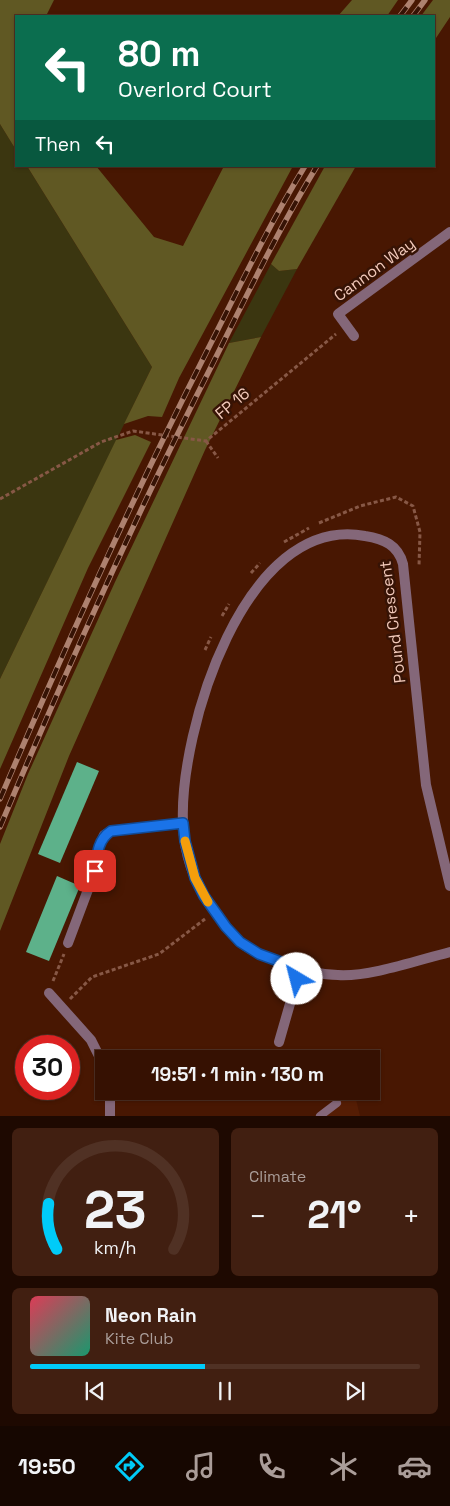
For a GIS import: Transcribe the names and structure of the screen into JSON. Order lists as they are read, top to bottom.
{
  "streets": {
    "street": ["Cannon Way", "Pound Crescent"],
    "path": ["FP 16"]
  },
  "crossings": [
    ["Cannon Way", "FP 16"]
  ],
  "page": {
    "turn": ["80 m", "Overlord Court"],
    "then": "Then",
    "limit": "30",
    "trip": "19:51 · 1 min · 130 m",
    "tile": "Climate",
    "heat": ["−", "21°", "+"],
    "song": ["Neon Rain", "Kite Club"],
    "tabs": "19:50",
    "gauge": ["23", "km/h"]
  }
}
